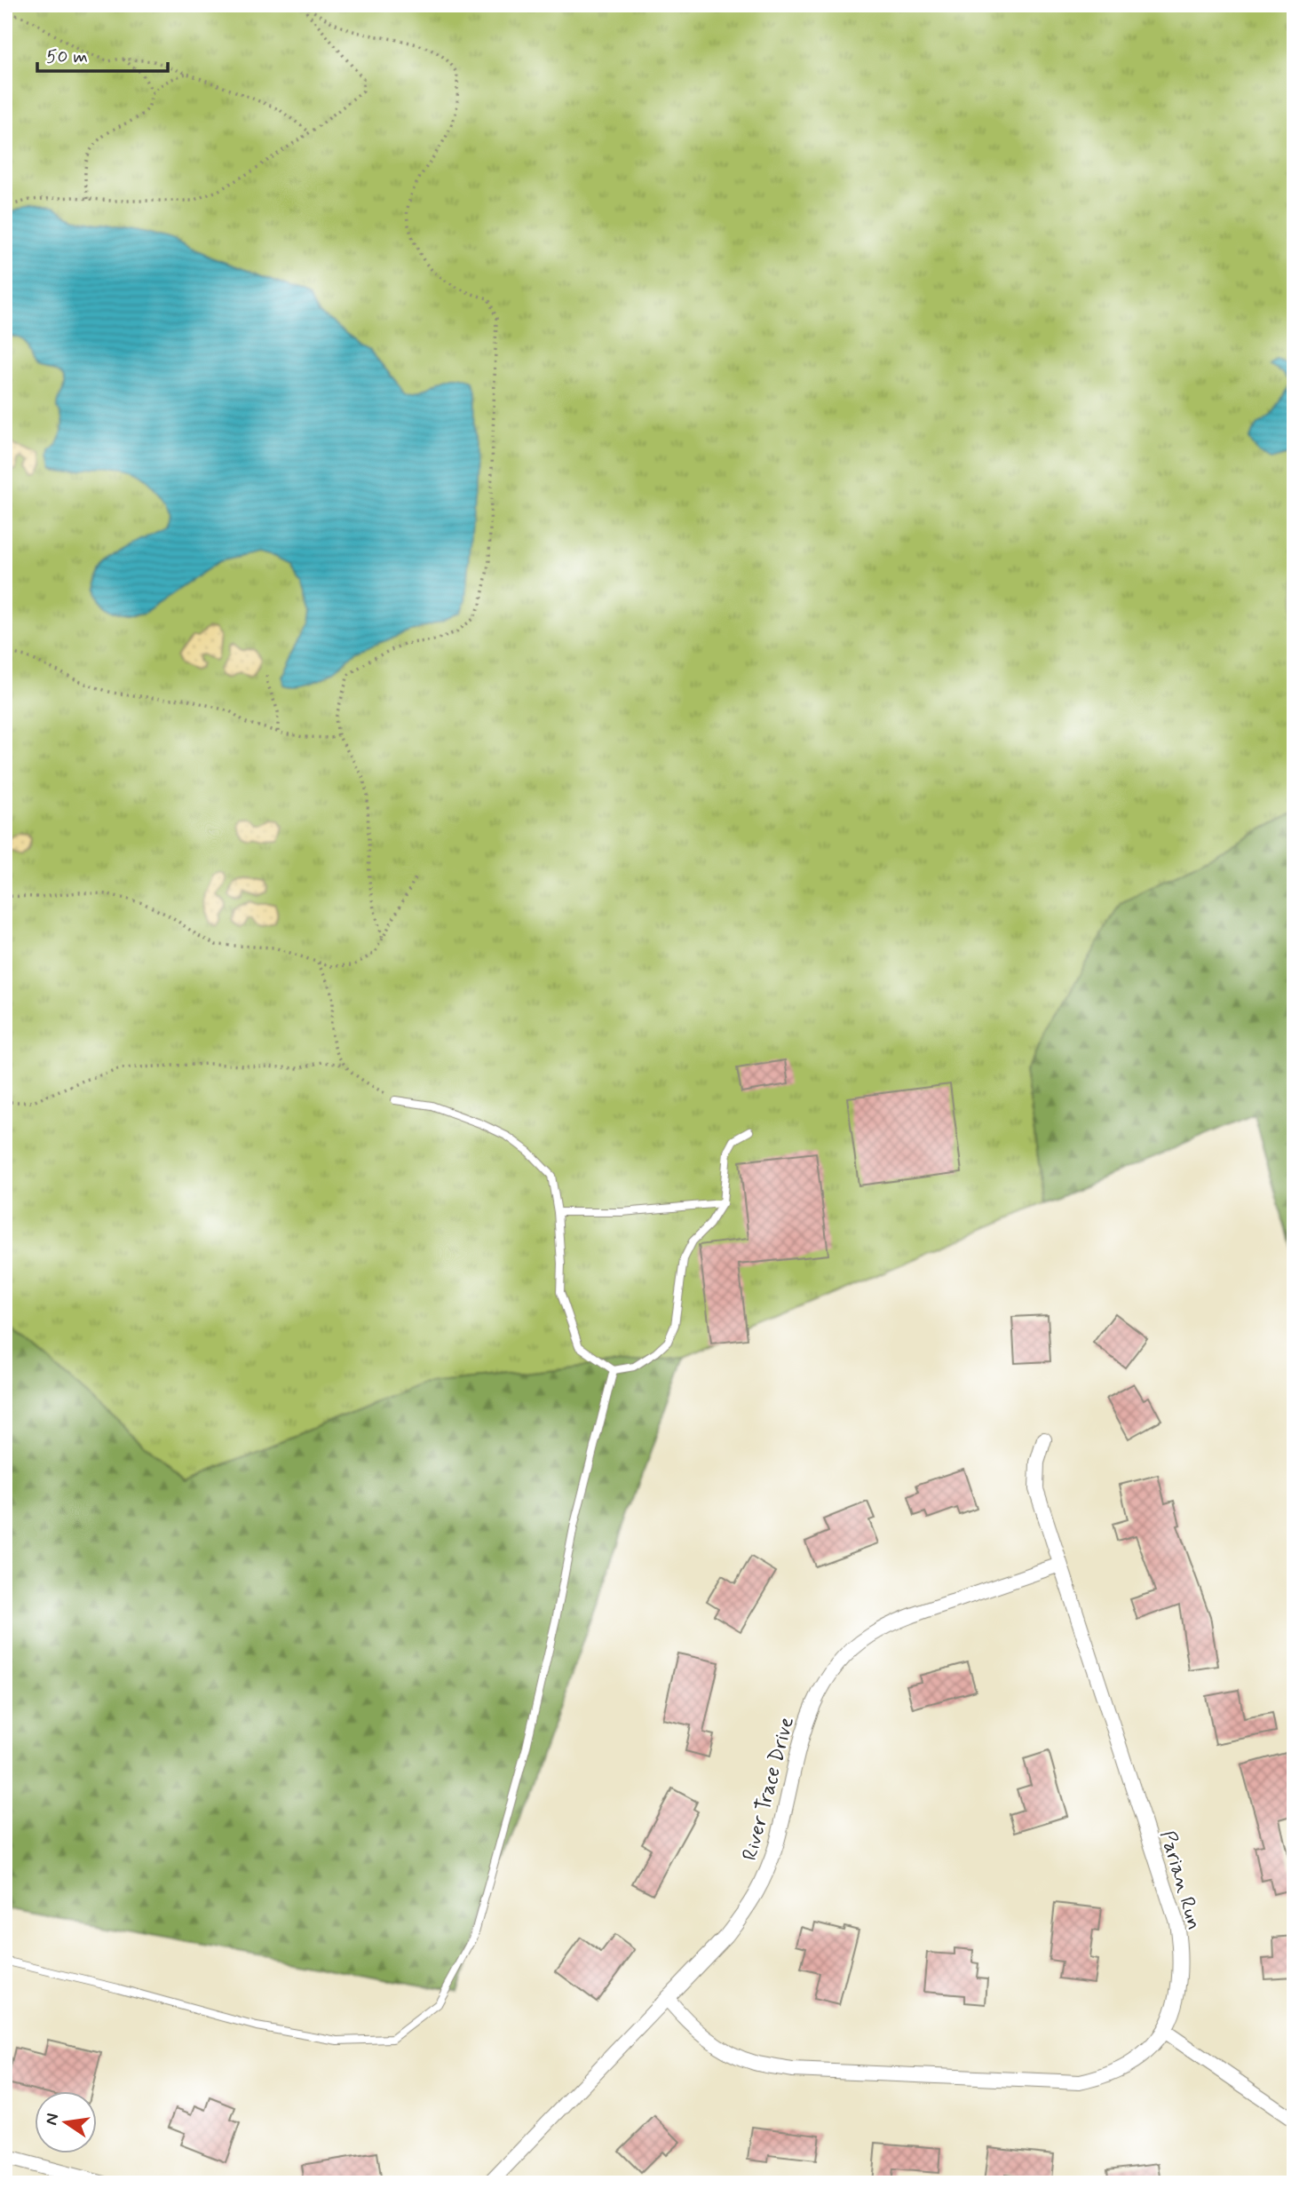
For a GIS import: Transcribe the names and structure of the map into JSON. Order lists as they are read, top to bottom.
{
  "streets": {
    "street": ["River Trace Drive", "Parian Run"]
  },
  "crossings": [
    ["River Trace Drive", "Parian Run"]
  ],
  "scale_bar": "50 m",
  "north": "left"
}
